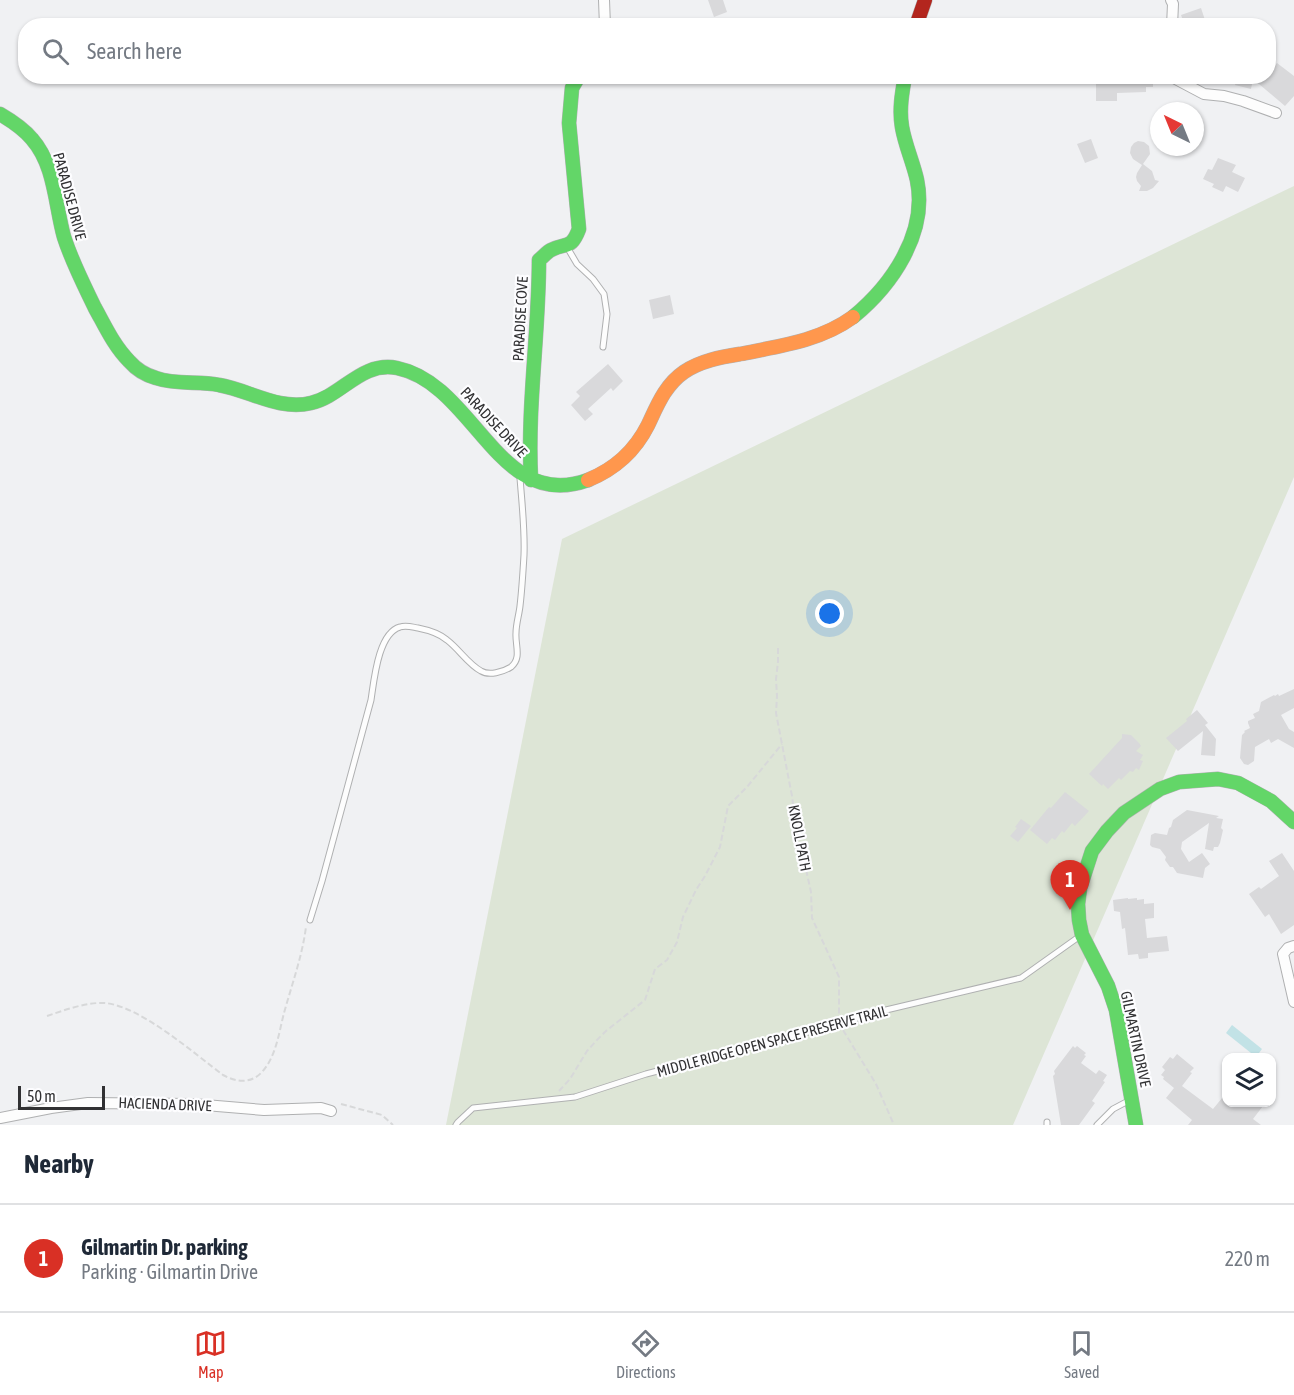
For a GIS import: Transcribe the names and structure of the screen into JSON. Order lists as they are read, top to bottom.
{
  "streets": {
    "street": [
      "PARADISE DRIVE",
      "PARADISE COVE",
      "GILMARTIN DRIVE",
      "HACIENDA DRIVE"
    ],
    "lane": ["MIDDLE RIDGE OPEN SPACE PRESERVE TRAIL"],
    "path": ["KNOLL PATH"]
  },
  "crossings": [
    ["PARADISE DRIVE", "PARADISE COVE"],
    ["KNOLL PATH", "MIDDLE RIDGE OPEN SPACE PRESERVE TRAIL"],
    ["GILMARTIN DRIVE", "MIDDLE RIDGE OPEN SPACE PRESERVE TRAIL"]
  ],
  "scale_bar": "50 m",
  "north": "top left",
  "page": {
    "search": "Search here",
    "pins": "1",
    "scale": "50 m",
    "heading": "Nearby",
    "list": [
      {
        "mark": "1",
        "name": "Gilmartin Dr. parking",
        "note": "Parking · Gilmartin Drive",
        "value": "220 m"
      }
    ],
    "nav": ["Map", "Directions", "Saved"]
  }
}
